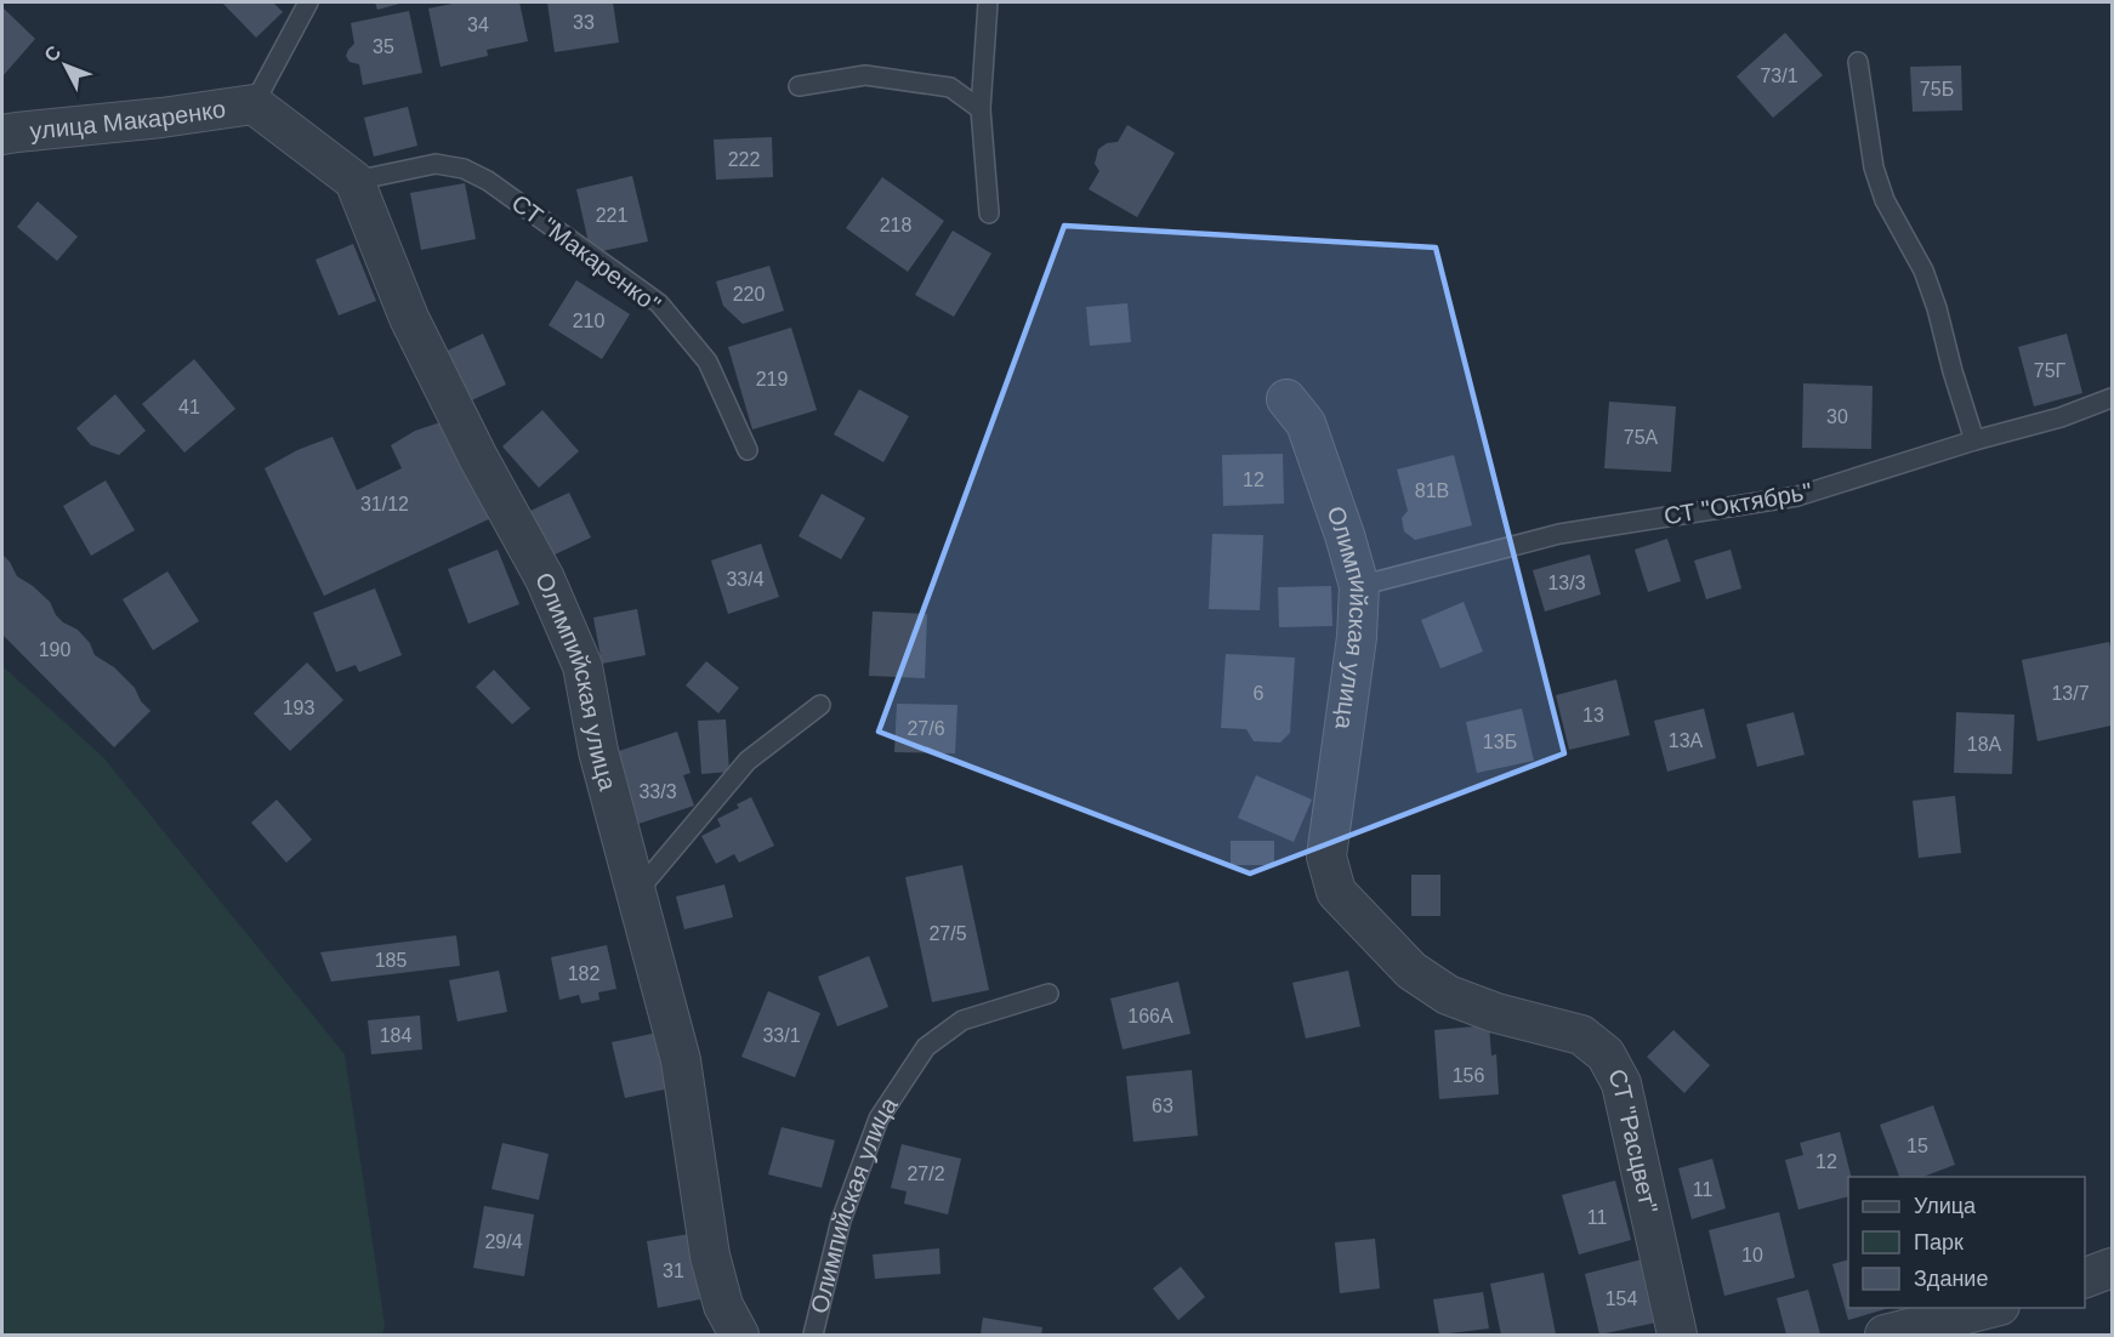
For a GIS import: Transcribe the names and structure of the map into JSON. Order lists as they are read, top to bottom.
{
  "streets": {
    "street": ["улица Макаренко", "Олимпийская улица", "СТ \"Расцвет\""],
    "lane": ["СТ \"Макаренко\"", "СТ \"Октябрь\""]
  },
  "crossings": [
    ["СТ \"Макаренко\"", "Олимпийская улица"],
    ["СТ \"Октябрь\"", "Олимпийская улица"],
    ["Олимпийская улица", "СТ \"Расцвет\""]
  ],
  "house_numbers": [
    "33",
    "34",
    "35",
    "73/1",
    "75Б",
    "222",
    "221",
    "218",
    "220",
    "210",
    "75Г",
    "219",
    "41",
    "30",
    "75А",
    "12",
    "81В",
    "31/12",
    "33/4",
    "13/3",
    "190",
    "6",
    "13/7",
    "193",
    "13",
    "27/6",
    "13А",
    "13Б",
    "18А",
    "33/3",
    "27/5",
    "185",
    "182",
    "166А",
    "184",
    "33/1",
    "156",
    "63",
    "15",
    "12",
    "27/2",
    "11",
    "11",
    "29/4",
    "10",
    "31",
    "154"
  ],
  "legend": ["Улица", "Парк", "Здание"],
  "north": "top left"
}
